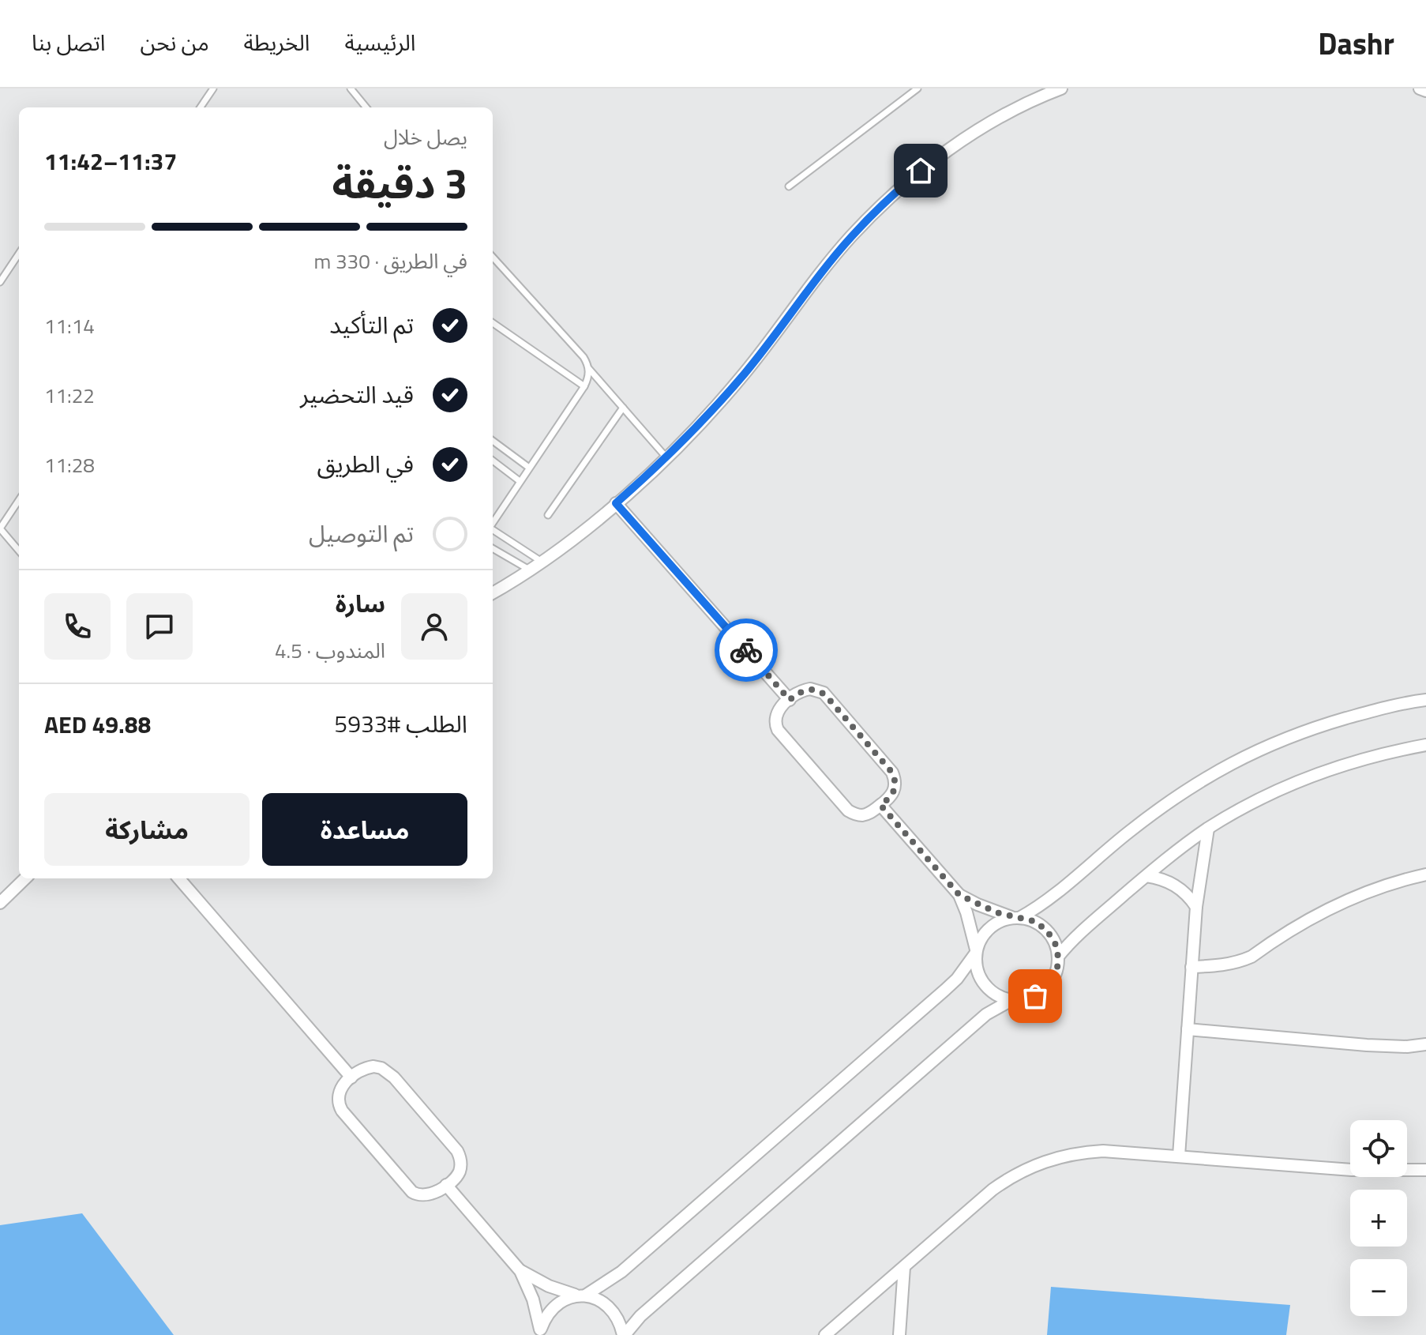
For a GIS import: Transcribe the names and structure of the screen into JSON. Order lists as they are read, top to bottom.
{
  "page": {
    "header": "Dashr",
    "nav": [
      "الرئيسية",
      "الخريطة",
      "من نحن",
      "اتصل بنا"
    ],
    "heading": ["3 دقيقة", "يصل خلال", "11:37–11:42"],
    "panel": [
      "سارة",
      "المندوب · 4.5",
      "الطلب #5933",
      "AED 49.88"
    ],
    "bar": "في الطريق · 330 m",
    "list": [
      ["تم التأكيد", "11:14"],
      ["قيد التحضير", "11:22"],
      ["في الطريق", "11:28"],
      "تم التوصيل"
    ],
    "buttons": ["مساعدة", "مشاركة"],
    "map_buttons": ["+", "−"]
  }
}
